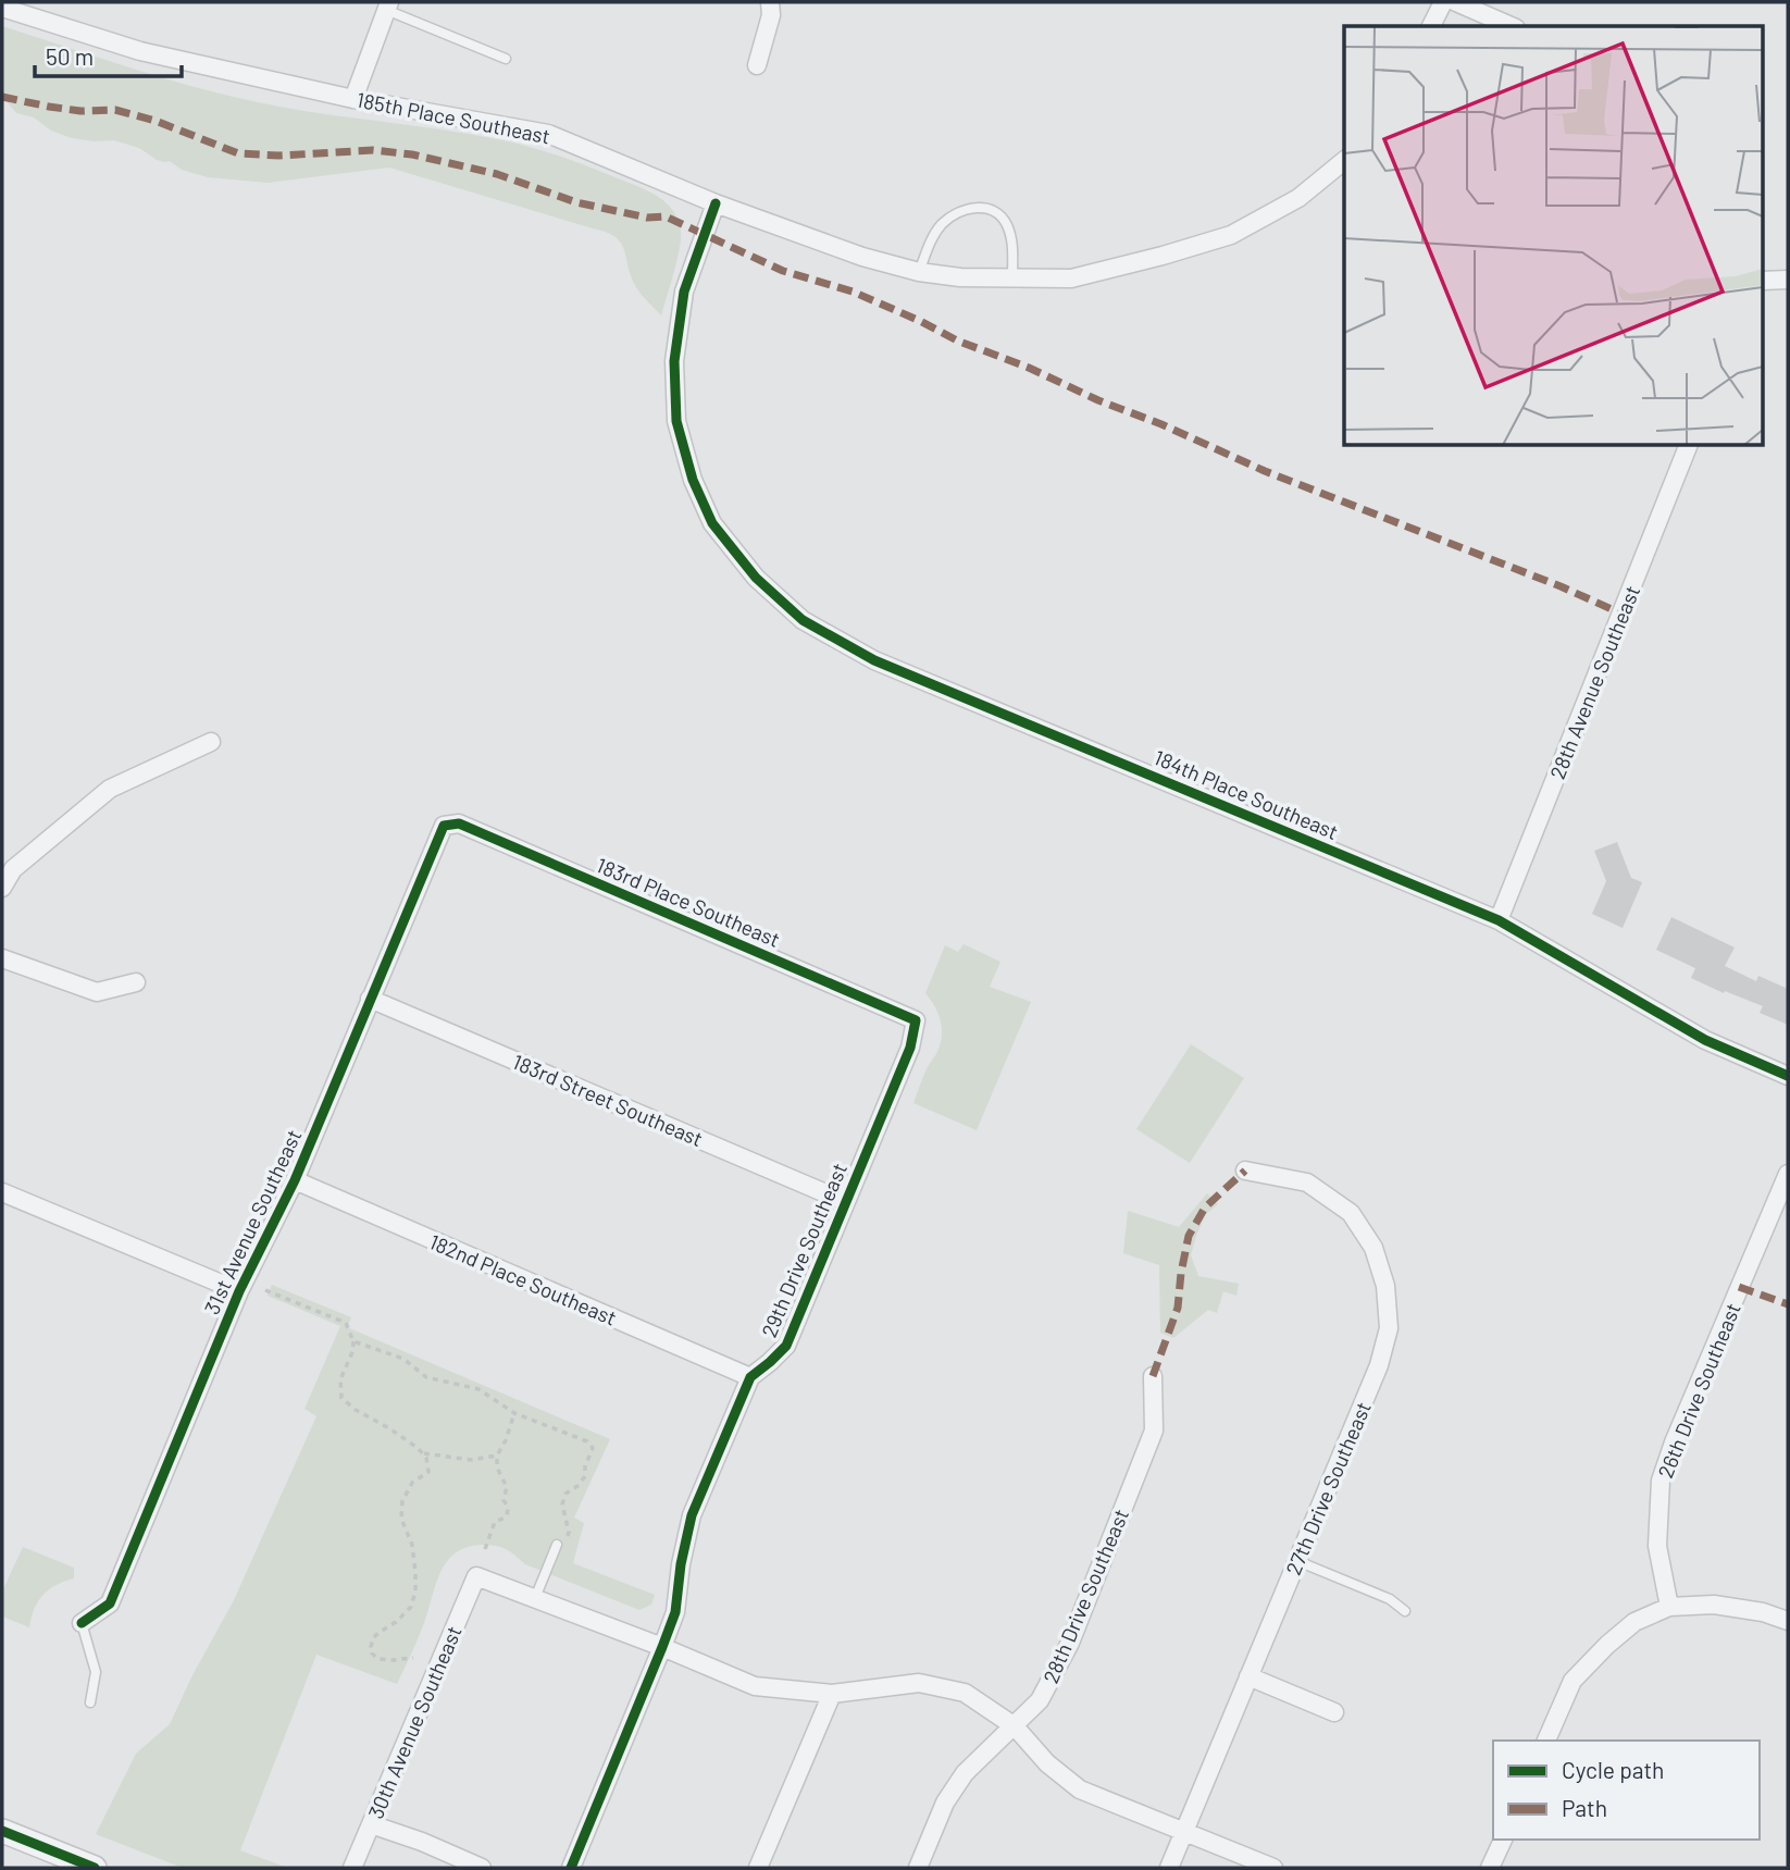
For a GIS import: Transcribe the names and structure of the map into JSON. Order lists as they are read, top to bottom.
{
  "streets": {
    "street": [
      "185th Place Southeast",
      "28th Avenue Southeast",
      "184th Place Southeast",
      "183rd Place Southeast",
      "183rd Street Southeast",
      "31st Avenue Southeast",
      "29th Drive Southeast",
      "182nd Place Southeast",
      "26th Drive Southeast",
      "27th Drive Southeast",
      "28th Drive Southeast",
      "30th Avenue Southeast"
    ]
  },
  "crossings": [
    ["185th Place Southeast", "184th Place Southeast"],
    ["28th Avenue Southeast", "184th Place Southeast"],
    ["183rd Place Southeast", "31st Avenue Southeast"],
    ["183rd Place Southeast", "29th Drive Southeast"],
    ["183rd Street Southeast", "31st Avenue Southeast"],
    ["183rd Street Southeast", "29th Drive Southeast"],
    ["31st Avenue Southeast", "182nd Place Southeast"],
    ["29th Drive Southeast", "182nd Place Southeast"]
  ],
  "legend": ["Cycle path", "Path"],
  "scale_bar": "50 m"
}
